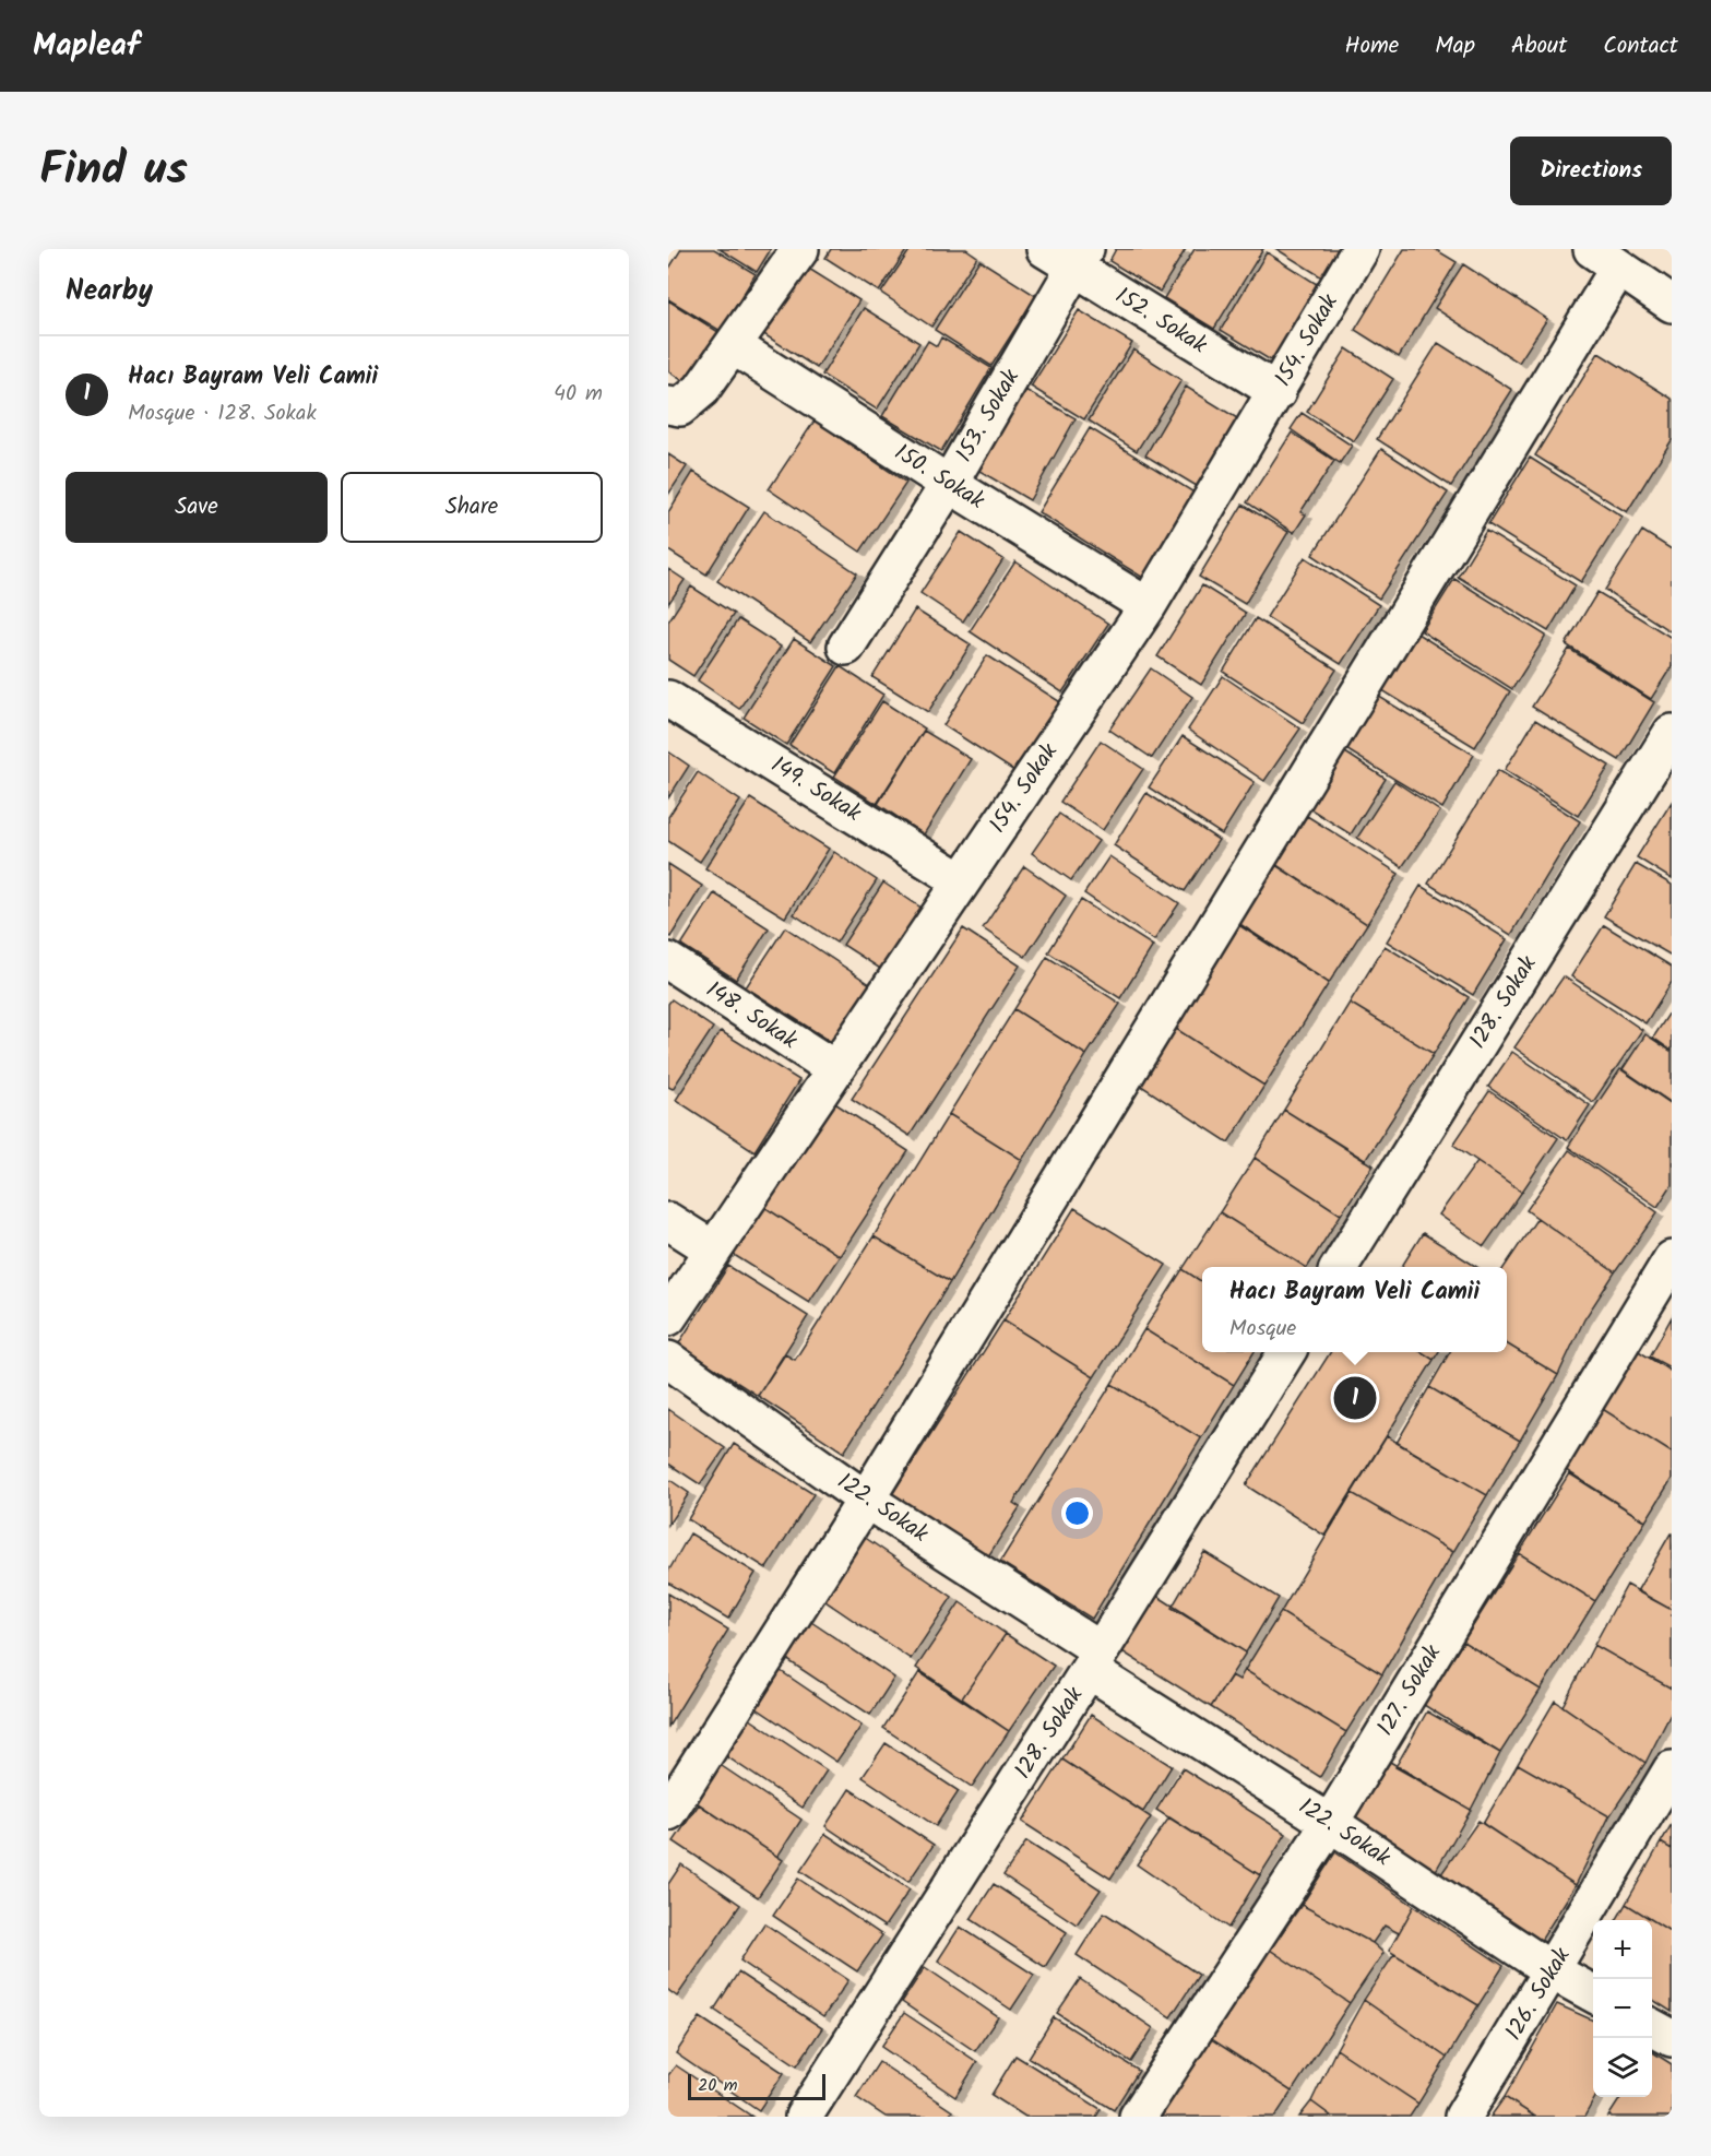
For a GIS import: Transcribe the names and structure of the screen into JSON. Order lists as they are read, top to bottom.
{
  "streets": {
    "street": [
      "152. Sokak",
      "154. Sokak",
      "153. Sokak",
      "150. Sokak",
      "149. Sokak",
      "128. Sokak",
      "148. Sokak",
      "122. Sokak",
      "127. Sokak",
      "126. Sokak"
    ]
  },
  "crossings": [
    ["152. Sokak", "154. Sokak"],
    ["152. Sokak", "153. Sokak"],
    ["154. Sokak", "150. Sokak"],
    ["154. Sokak", "149. Sokak"],
    ["154. Sokak", "148. Sokak"],
    ["153. Sokak", "150. Sokak"],
    ["128. Sokak", "122. Sokak"],
    ["122. Sokak", "127. Sokak"],
    ["122. Sokak", "126. Sokak"]
  ],
  "scale_bar": "20 m",
  "page": {
    "header": "Mapleaf",
    "nav": [
      "Home",
      "Map",
      "About",
      "Contact"
    ],
    "title": "Find us",
    "buttons": [
      "Directions",
      ["Save", "Share"]
    ],
    "heading": "Nearby",
    "list": [
      {
        "mark": "1",
        "name": "Hacı Bayram Veli Camii",
        "note": "Mosque · 128. Sokak",
        "value": "40 m"
      }
    ],
    "popup": ["Hacı Bayram Veli Camii", "Mosque"],
    "pins": "1",
    "map_buttons": ["+", "−"],
    "scale": "20 m"
  }
}
